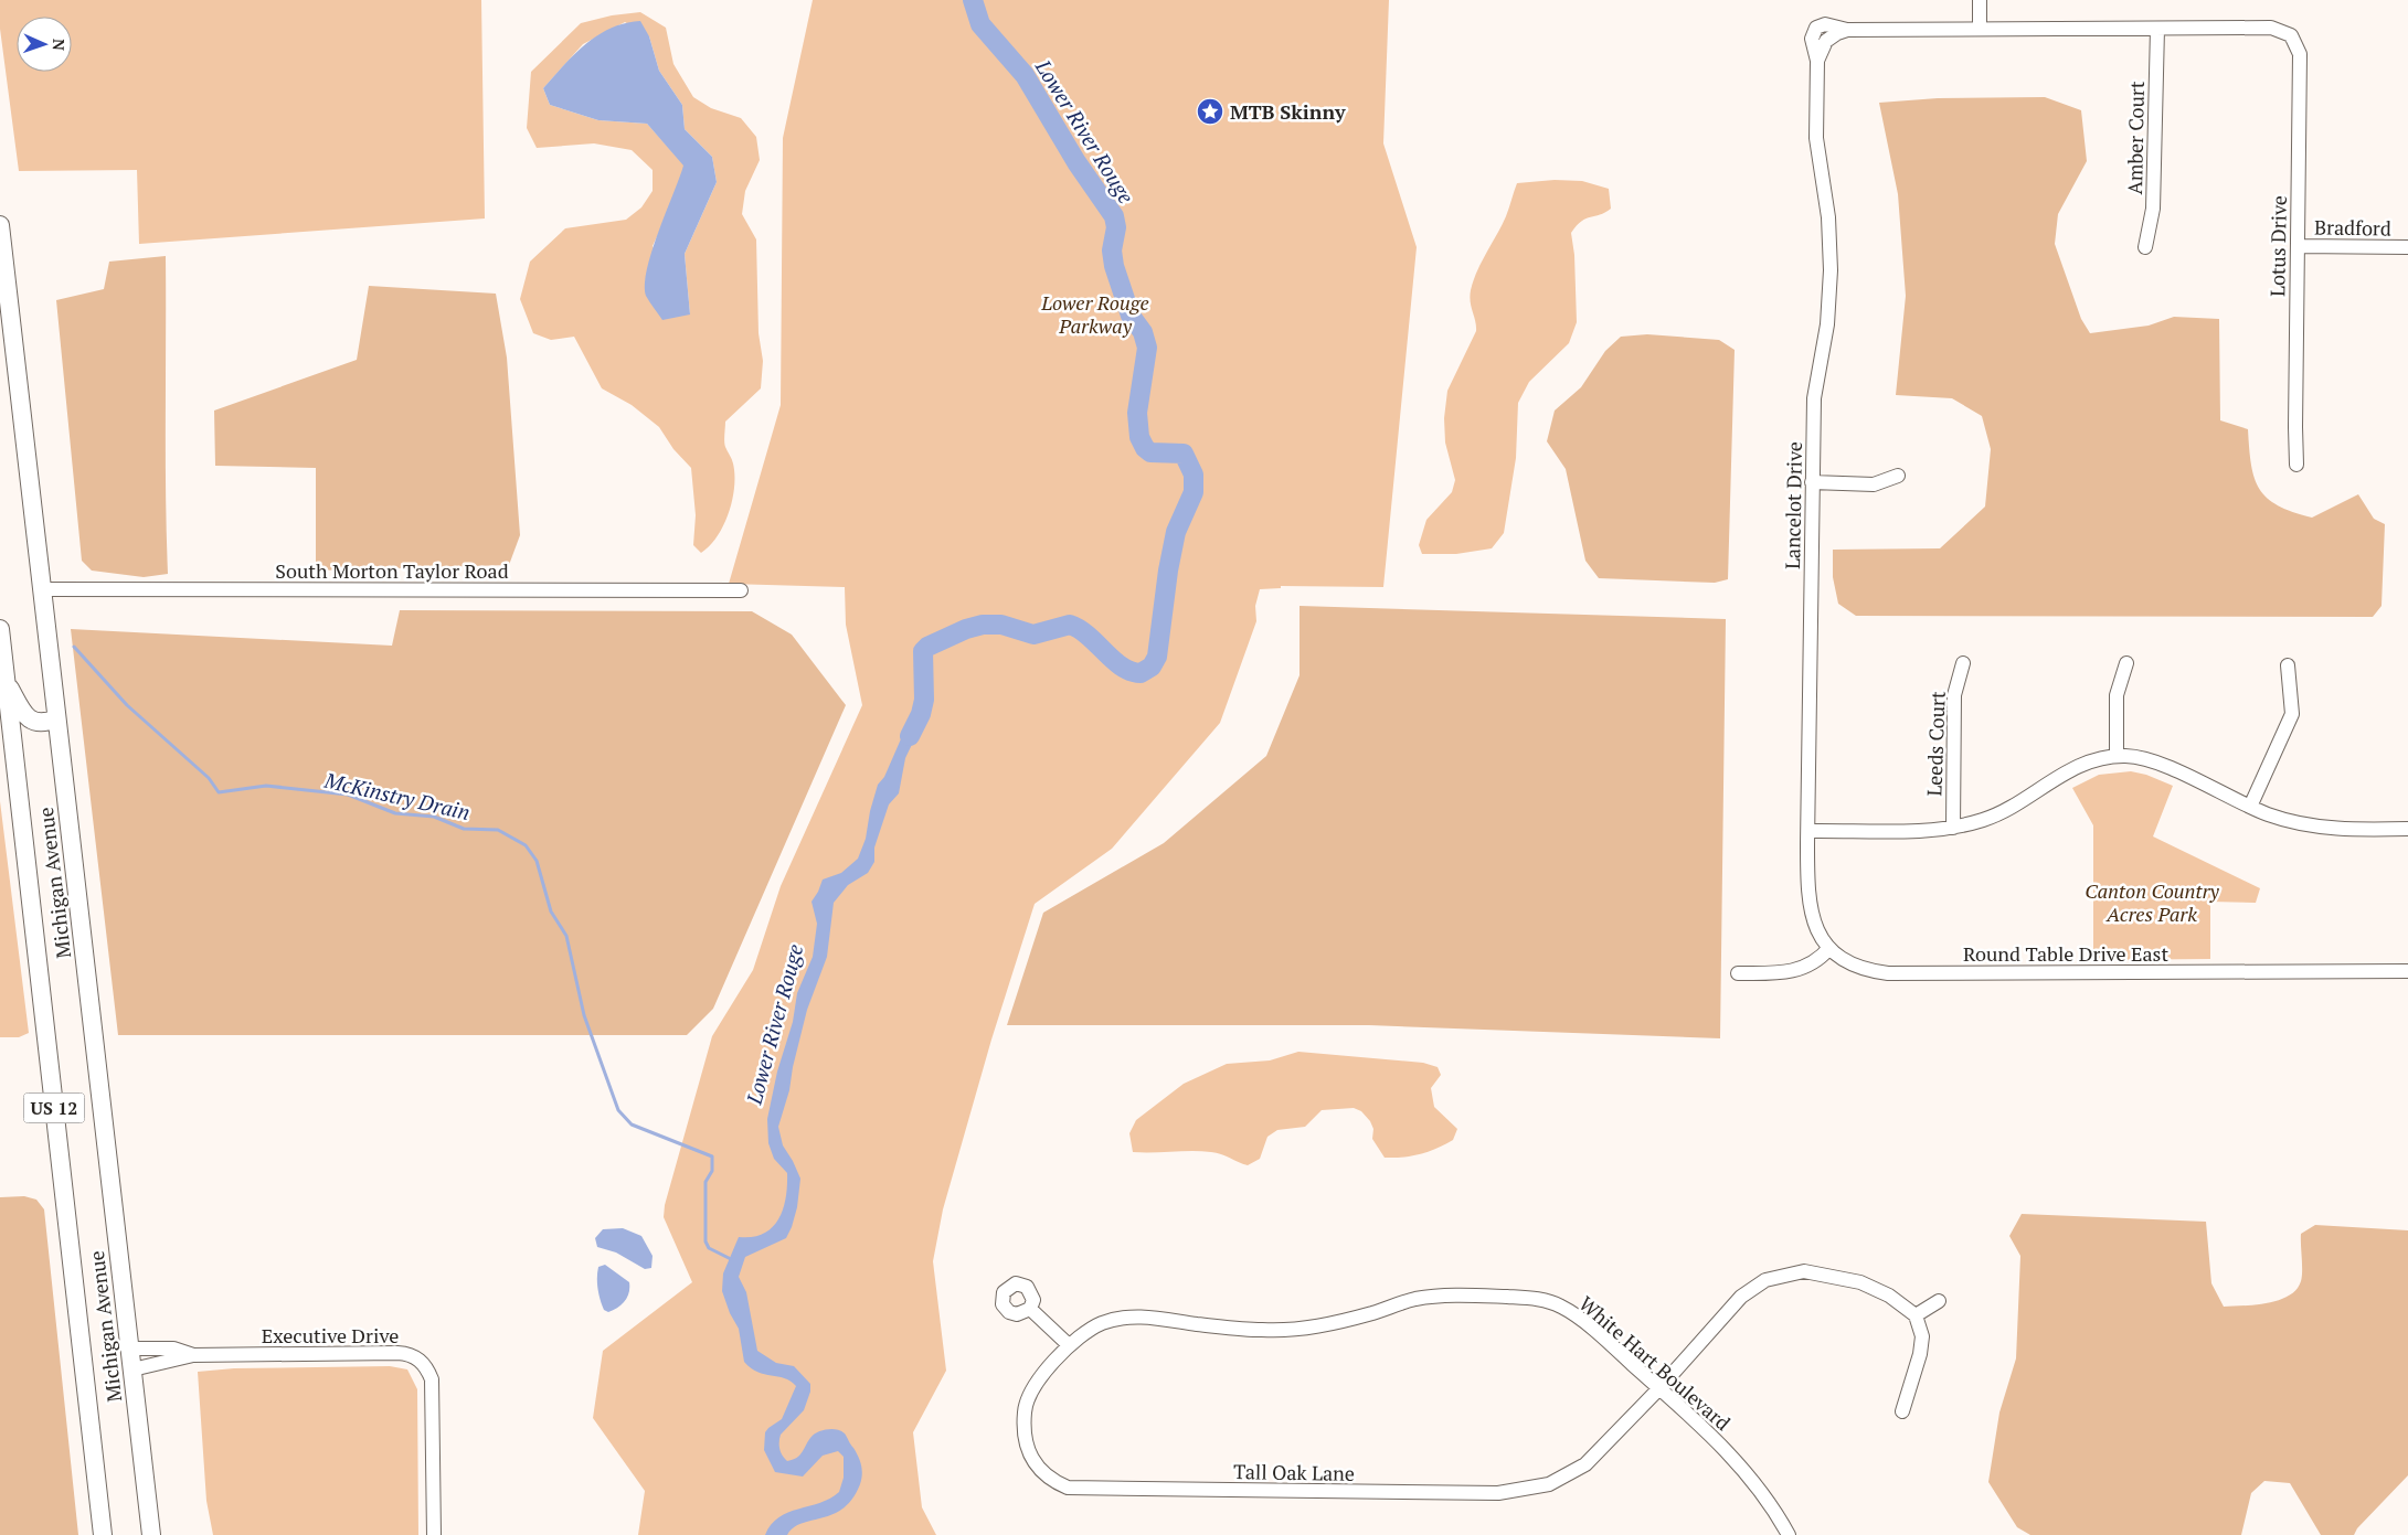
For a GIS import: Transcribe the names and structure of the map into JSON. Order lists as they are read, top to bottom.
{
  "streets": {
    "main road": ["Michigan Avenue", "US 12"],
    "street": [
      "Amber Court",
      "Bradford",
      "Lotus Drive",
      "Lancelot Drive",
      "South Morton Taylor Road",
      "Leeds Court",
      "Round Table Drive East",
      "Executive Drive",
      "White Hart Boulevard",
      "Tall Oak Lane"
    ]
  },
  "crossings": [
    ["Amber Court", "Lotus Drive"],
    ["Bradford", "Lotus Drive"],
    ["Lancelot Drive", "Round Table Drive East"],
    ["South Morton Taylor Road", "Michigan Avenue"],
    ["Michigan Avenue", "Executive Drive"],
    ["White Hart Boulevard", "Tall Oak Lane"]
  ],
  "water": ["Lower River Rouge", "McKinstry Drain"],
  "parks": ["Lower Rouge Parkway", "Canton Country Acres Park"],
  "places": {
    "place": ["MTB Skinny"]
  },
  "north": "right"
}
